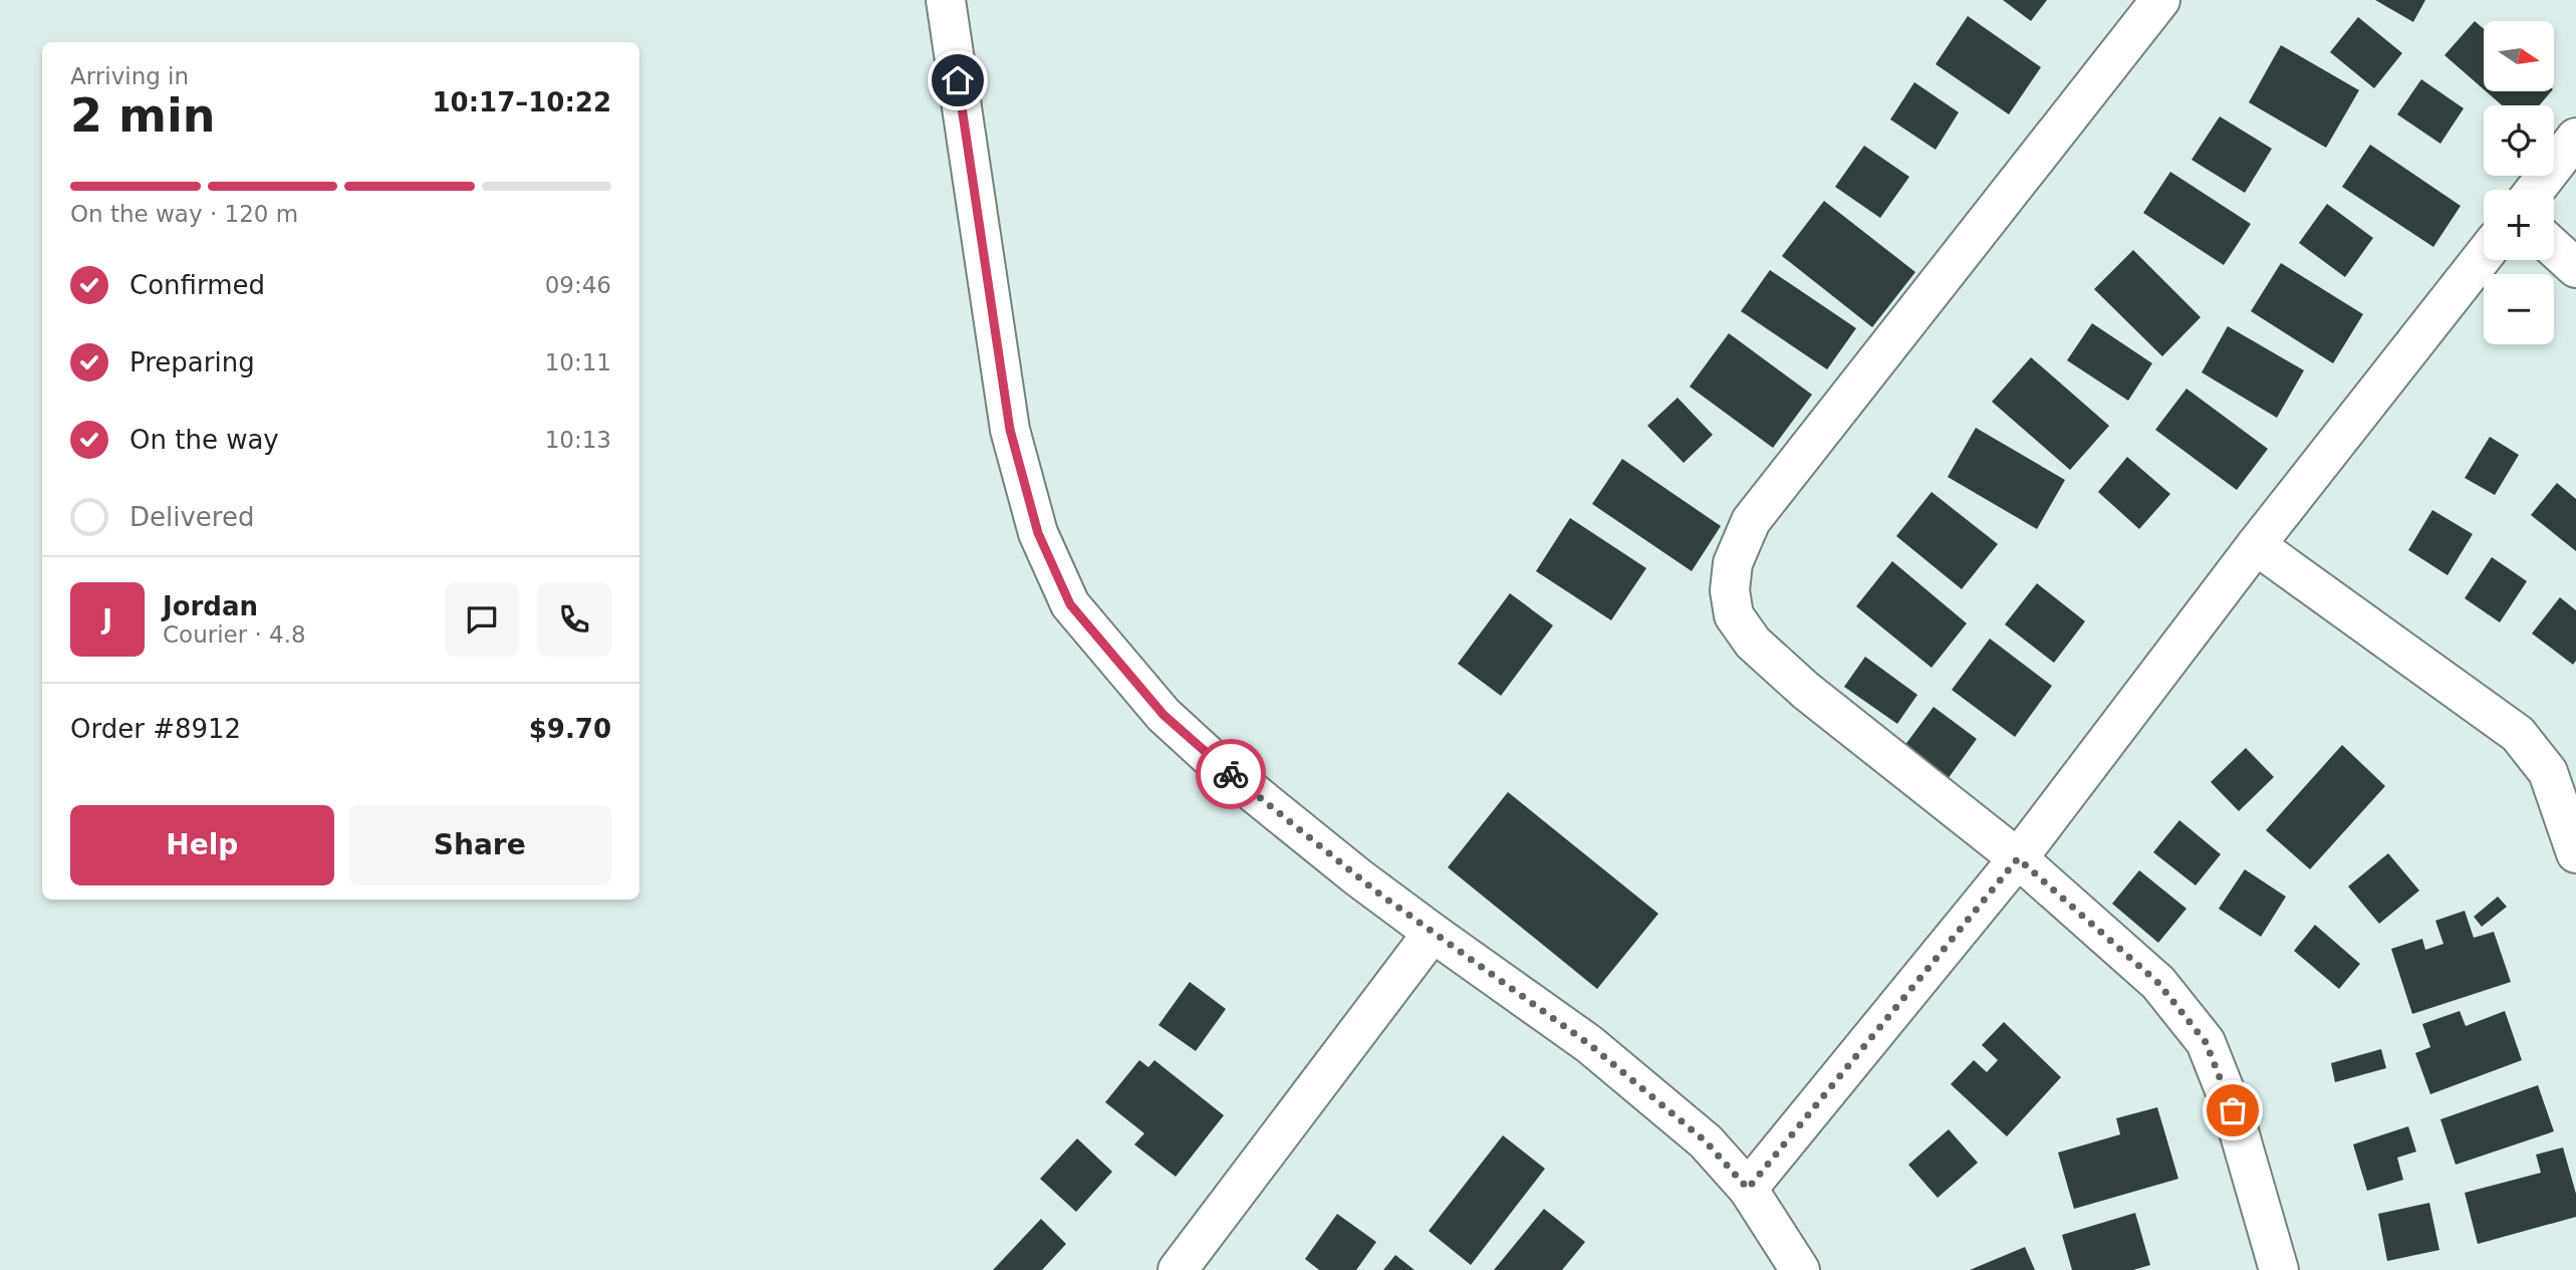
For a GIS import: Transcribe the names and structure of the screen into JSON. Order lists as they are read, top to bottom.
{
  "north": "right",
  "page": {
    "map_buttons": ["+", "−"],
    "heading": ["2 min", "Arriving in", "10:17–10:22"],
    "panel": [
      "Jordan",
      "Courier · 4.8",
      "Order #8912",
      "$9.70"
    ],
    "bar": "On the way · 120 m",
    "list": [
      ["Confirmed", "09:46"],
      ["Preparing", "10:11"],
      ["On the way", "10:13"],
      "Delivered"
    ],
    "round": "J",
    "buttons": ["Help", "Share"]
  }
}
